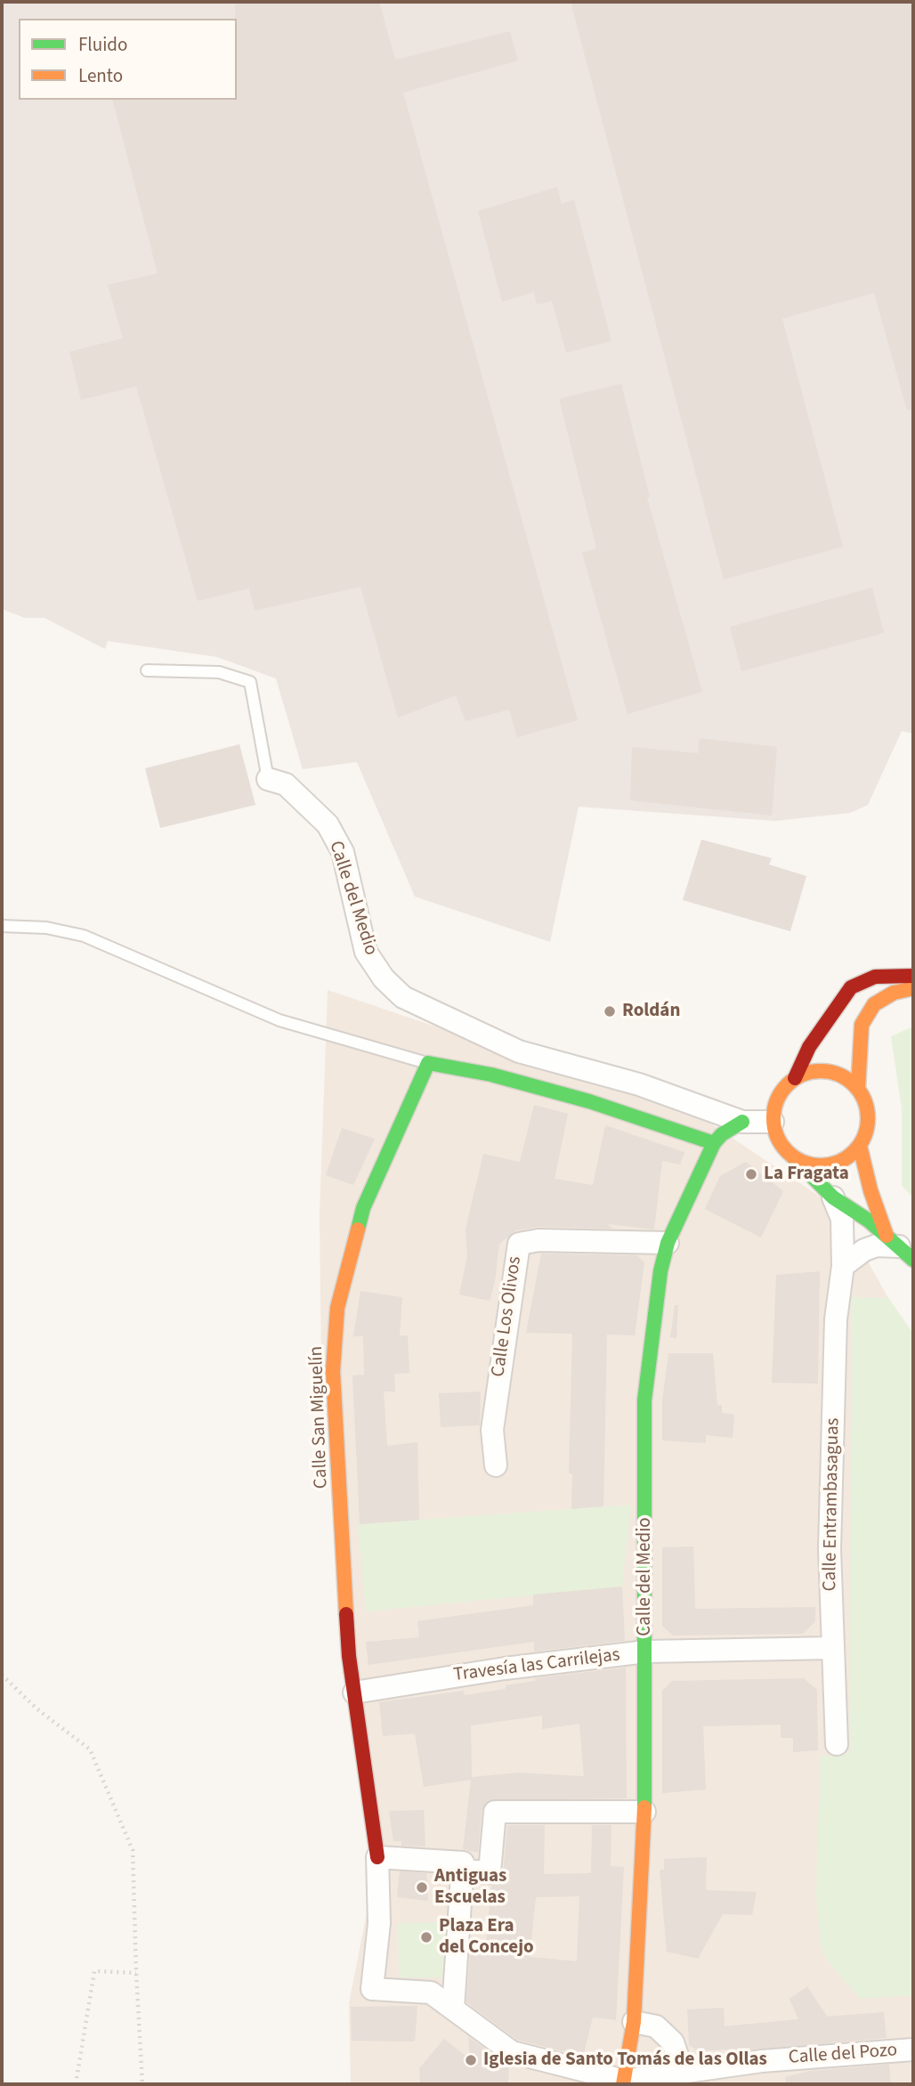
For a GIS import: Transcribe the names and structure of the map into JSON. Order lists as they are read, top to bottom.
{
  "streets": {
    "street": [
      "Calle del Medio",
      "Calle Los Olivos",
      "Calle San Miguelín",
      "Calle Entrambasaguas",
      "Travesía las Carrilejas",
      "Calle del Pozo"
    ]
  },
  "crossings": [
    ["Calle del Medio", "Calle Los Olivos"],
    ["Calle del Medio", "Travesía las Carrilejas"],
    ["Calle del Medio", "Calle del Pozo"],
    ["Calle San Miguelín", "Travesía las Carrilejas"],
    ["Calle Entrambasaguas", "Travesía las Carrilejas"]
  ],
  "places": [
    "Roldán",
    "La Fragata",
    "Antiguas Escuelas",
    "Plaza Era del Concejo",
    "Iglesia de Santo Tomás de las Ollas"
  ],
  "legend": ["Fluido", "Lento"]
}
